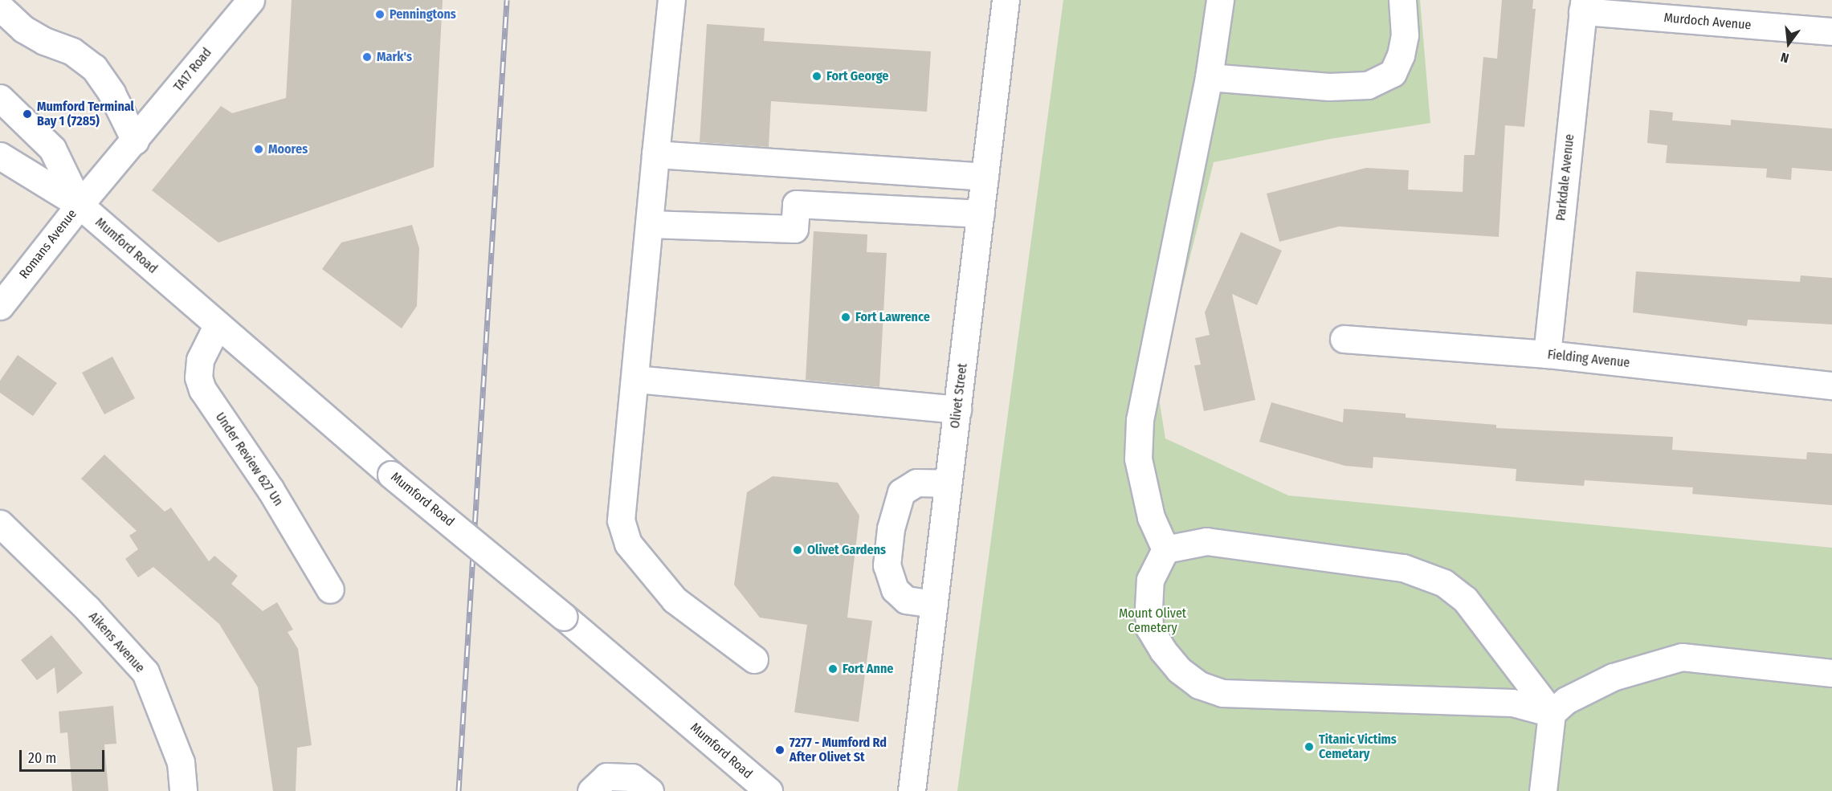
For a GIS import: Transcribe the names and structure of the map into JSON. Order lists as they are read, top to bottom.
{
  "streets": {
    "street": [
      "Murdoch Avenue",
      "TA17 Road",
      "Parkdale Avenue",
      "Romans Avenue",
      "Mumford Road",
      "Fielding Avenue",
      "Olivet Street",
      "Under Review 627 Un",
      "Aikens Avenue"
    ]
  },
  "crossings": [
    ["Murdoch Avenue", "Parkdale Avenue"],
    ["TA17 Road", "Romans Avenue"],
    ["TA17 Road", "Mumford Road"],
    ["Parkdale Avenue", "Fielding Avenue"],
    ["Romans Avenue", "Mumford Road"],
    ["Mumford Road", "Under Review 627 Un"]
  ],
  "parks": ["Mount Olivet Cemetery"],
  "places": [
    "Penningtons",
    "Mark's",
    "Fort George",
    "Mumford Terminal Bay 1 (7285)",
    "Moores",
    "Fort Lawrence",
    "Olivet Gardens",
    "Fort Anne",
    "Titanic Victims Cemetary",
    "7277 - Mumford Rd After Olivet St"
  ],
  "scale_bar": "20 m",
  "north": "bottom"
}
